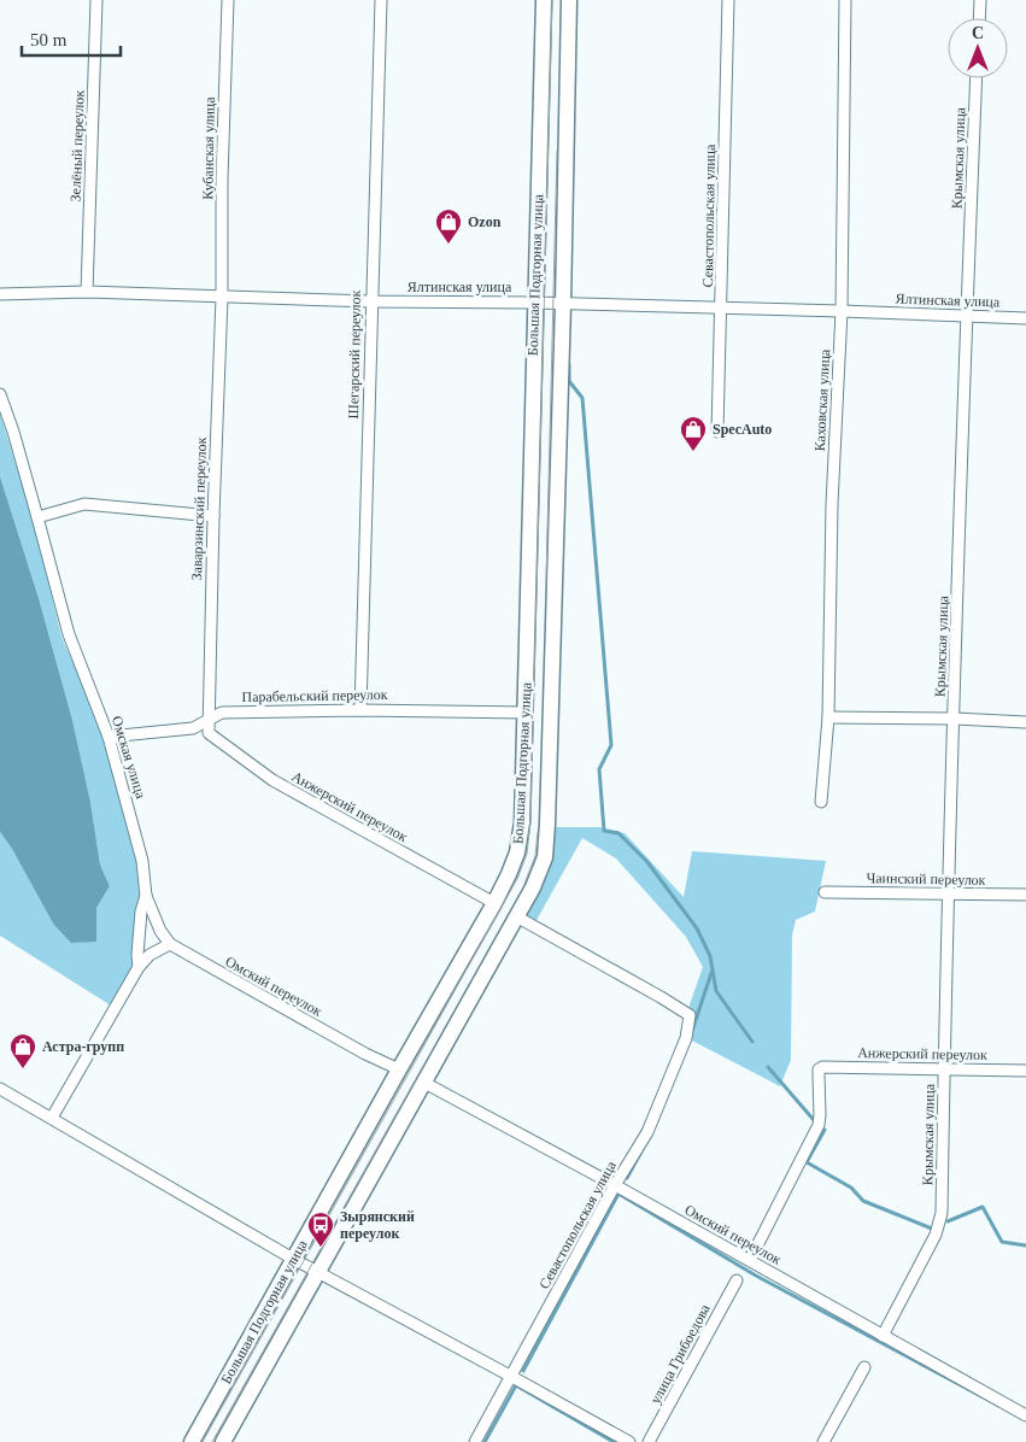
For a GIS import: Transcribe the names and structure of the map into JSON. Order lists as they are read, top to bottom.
{
  "streets": {
    "main road": ["Большая Подгорная улица"],
    "street": [
      "Зелёный переулок",
      "Кубанская улица",
      "Крымская улица",
      "Севастопольская улица",
      "Ялтинская улица",
      "Шегарский переулок",
      "Каховская улица",
      "Заварзинский переулок",
      "Парабельский переулок",
      "Омская улица",
      "Анжерский переулок",
      "Чаинский переулок",
      "Омский переулок",
      "улица Грибоедова"
    ]
  },
  "crossings": [
    ["Зелёный переулок", "Ялтинская улица"],
    ["Кубанская улица", "Ялтинская улица"],
    ["Кубанская улица", "Заварзинский переулок"],
    ["Крымская улица", "Ялтинская улица"],
    ["Крымская улица", "Анжерский переулок"],
    ["Крымская улица", "Чаинский переулок"],
    ["Крымская улица", "Омский переулок"],
    ["Севастопольская улица", "Большая Подгорная улица"],
    ["Севастопольская улица", "Ялтинская улица"],
    ["Севастопольская улица", "Омский переулок"],
    ["Большая Подгорная улица", "Ялтинская улица"],
    ["Большая Подгорная улица", "Парабельский переулок"],
    ["Большая Подгорная улица", "Анжерский переулок"],
    ["Большая Подгорная улица", "Омский переулок"],
    ["Ялтинская улица", "Шегарский переулок"],
    ["Ялтинская улица", "Каховская улица"],
    ["Ялтинская улица", "Заварзинский переулок"],
    ["Шегарский переулок", "Парабельский переулок"],
    ["Заварзинский переулок", "Парабельский переулок"],
    ["Заварзинский переулок", "Анжерский переулок"],
    ["Парабельский переулок", "Омская улица"],
    ["Парабельский переулок", "Анжерский переулок"],
    ["Анжерский переулок", "Омский переулок"]
  ],
  "places": {
    "shop": ["Ozon", "SpecAuto", "Астра-групп"],
    "bus stop": ["Зырянский переулок"]
  },
  "scale_bar": "50 m",
  "north": "top"
}
